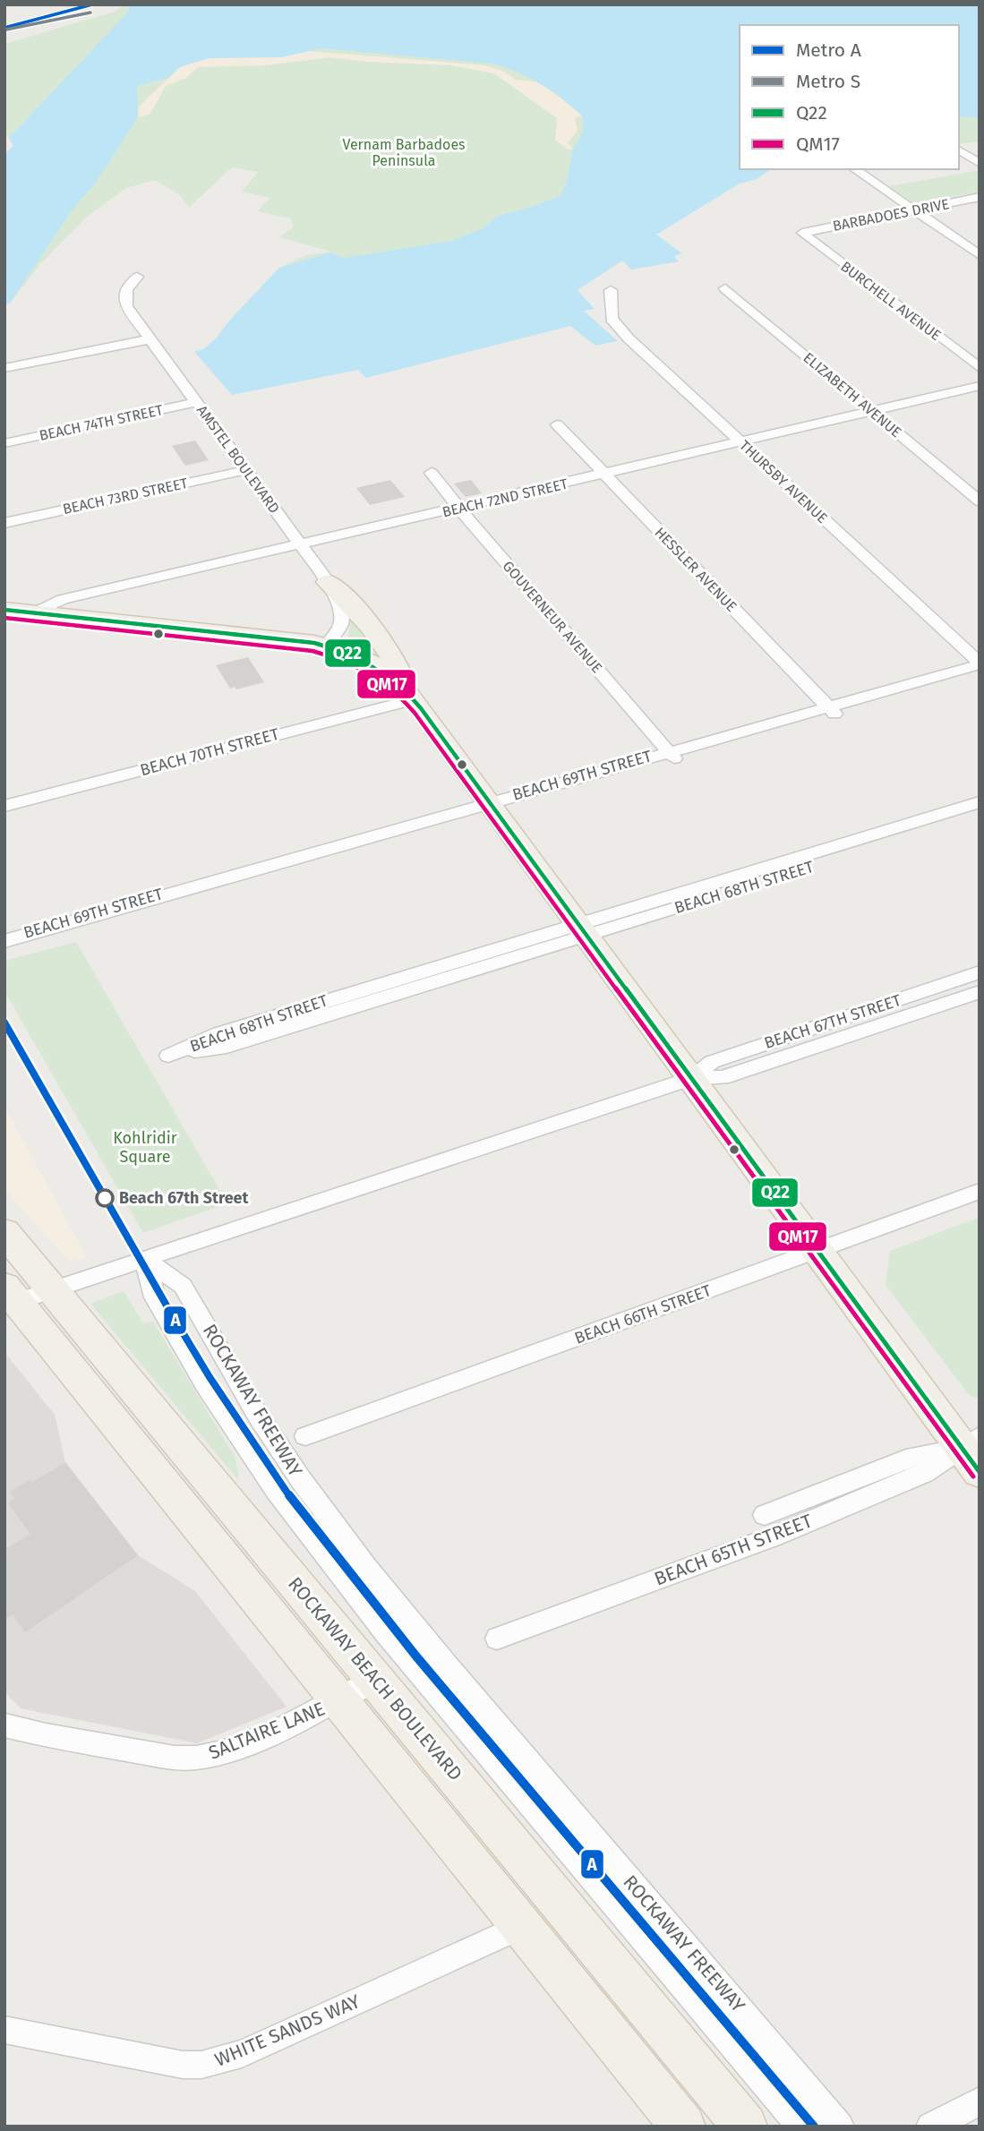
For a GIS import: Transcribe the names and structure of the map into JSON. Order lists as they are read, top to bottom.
{
  "streets": {
    "main road": ["ROCKAWAY BEACH BOULEVARD"],
    "street": [
      "BARBADOES DRIVE",
      "BURCHELL AVENUE",
      "ELIZABETH AVENUE",
      "BEACH 74TH STREET",
      "AMSTEL BOULEVARD",
      "THURSBY AVENUE",
      "BEACH 73RD STREET",
      "BEACH 72ND STREET",
      "HESSLER AVENUE",
      "GOUVERNEUR AVENUE",
      "BEACH 70TH STREET",
      "BEACH 69TH STREET",
      "BEACH 68TH STREET",
      "BEACH 67TH STREET",
      "BEACH 66TH STREET",
      "ROCKAWAY FREEWAY",
      "BEACH 65TH STREET",
      "SALTAIRE LANE",
      "WHITE SANDS WAY"
    ]
  },
  "crossings": [
    ["BARBADOES DRIVE", "BURCHELL AVENUE"],
    ["ELIZABETH AVENUE", "BEACH 72ND STREET"],
    ["BEACH 74TH STREET", "AMSTEL BOULEVARD"],
    ["AMSTEL BOULEVARD", "BEACH 73RD STREET"],
    ["AMSTEL BOULEVARD", "BEACH 72ND STREET"],
    ["THURSBY AVENUE", "BEACH 72ND STREET"],
    ["THURSBY AVENUE", "BEACH 69TH STREET"],
    ["BEACH 72ND STREET", "HESSLER AVENUE"],
    ["BEACH 72ND STREET", "GOUVERNEUR AVENUE"],
    ["HESSLER AVENUE", "BEACH 69TH STREET"],
    ["GOUVERNEUR AVENUE", "BEACH 69TH STREET"],
    ["BEACH 67TH STREET", "ROCKAWAY FREEWAY"],
    ["BEACH 67TH STREET", "ROCKAWAY BEACH BOULEVARD"],
    ["ROCKAWAY BEACH BOULEVARD", "SALTAIRE LANE"]
  ],
  "parks": ["Vernam Barbadoes Peninsula", "Kohlridir Square"],
  "places": ["Beach 67th Street"],
  "lines": [
    "metro line A",
    "metro line S",
    "transit line Q22",
    "transit line QM17"
  ],
  "legend": [
    "Metro A",
    "Metro S",
    "Q22",
    "QM17"
  ]
}
